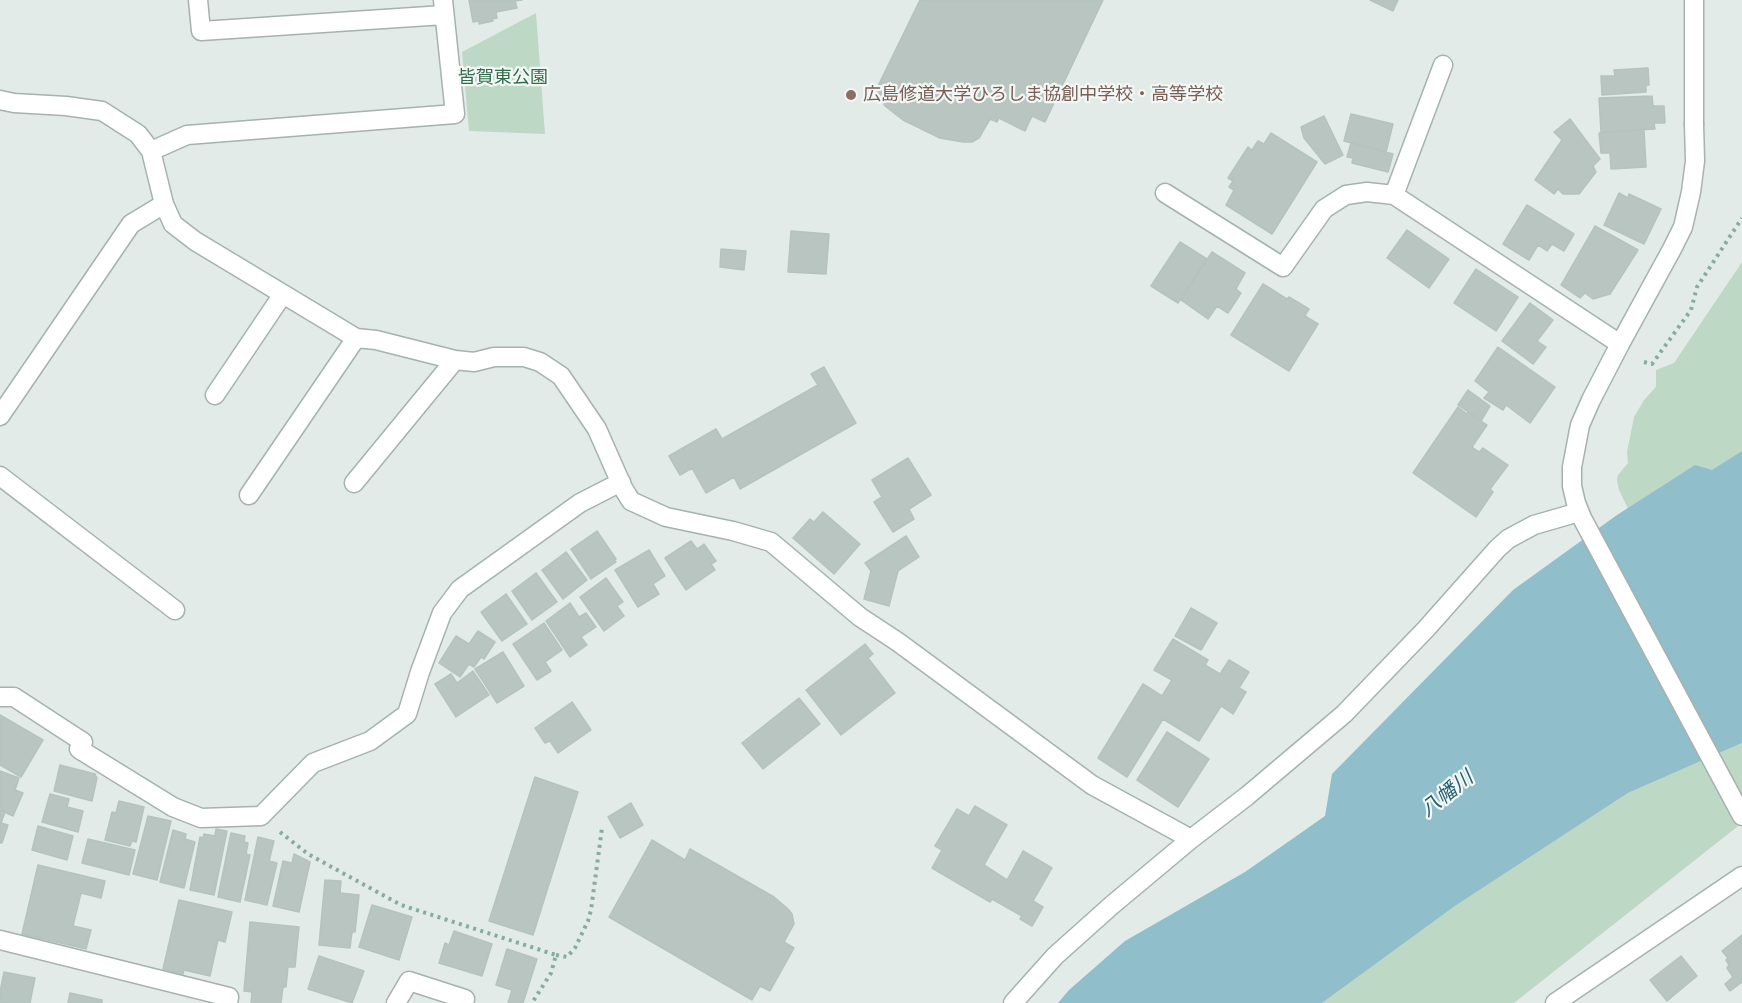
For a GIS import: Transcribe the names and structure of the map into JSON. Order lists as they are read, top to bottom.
{
  "water": ["八幡川"],
  "parks": ["皆賀東公園"],
  "places": ["広島修道大学ひろしま協創中学校・高等学校"]
}
